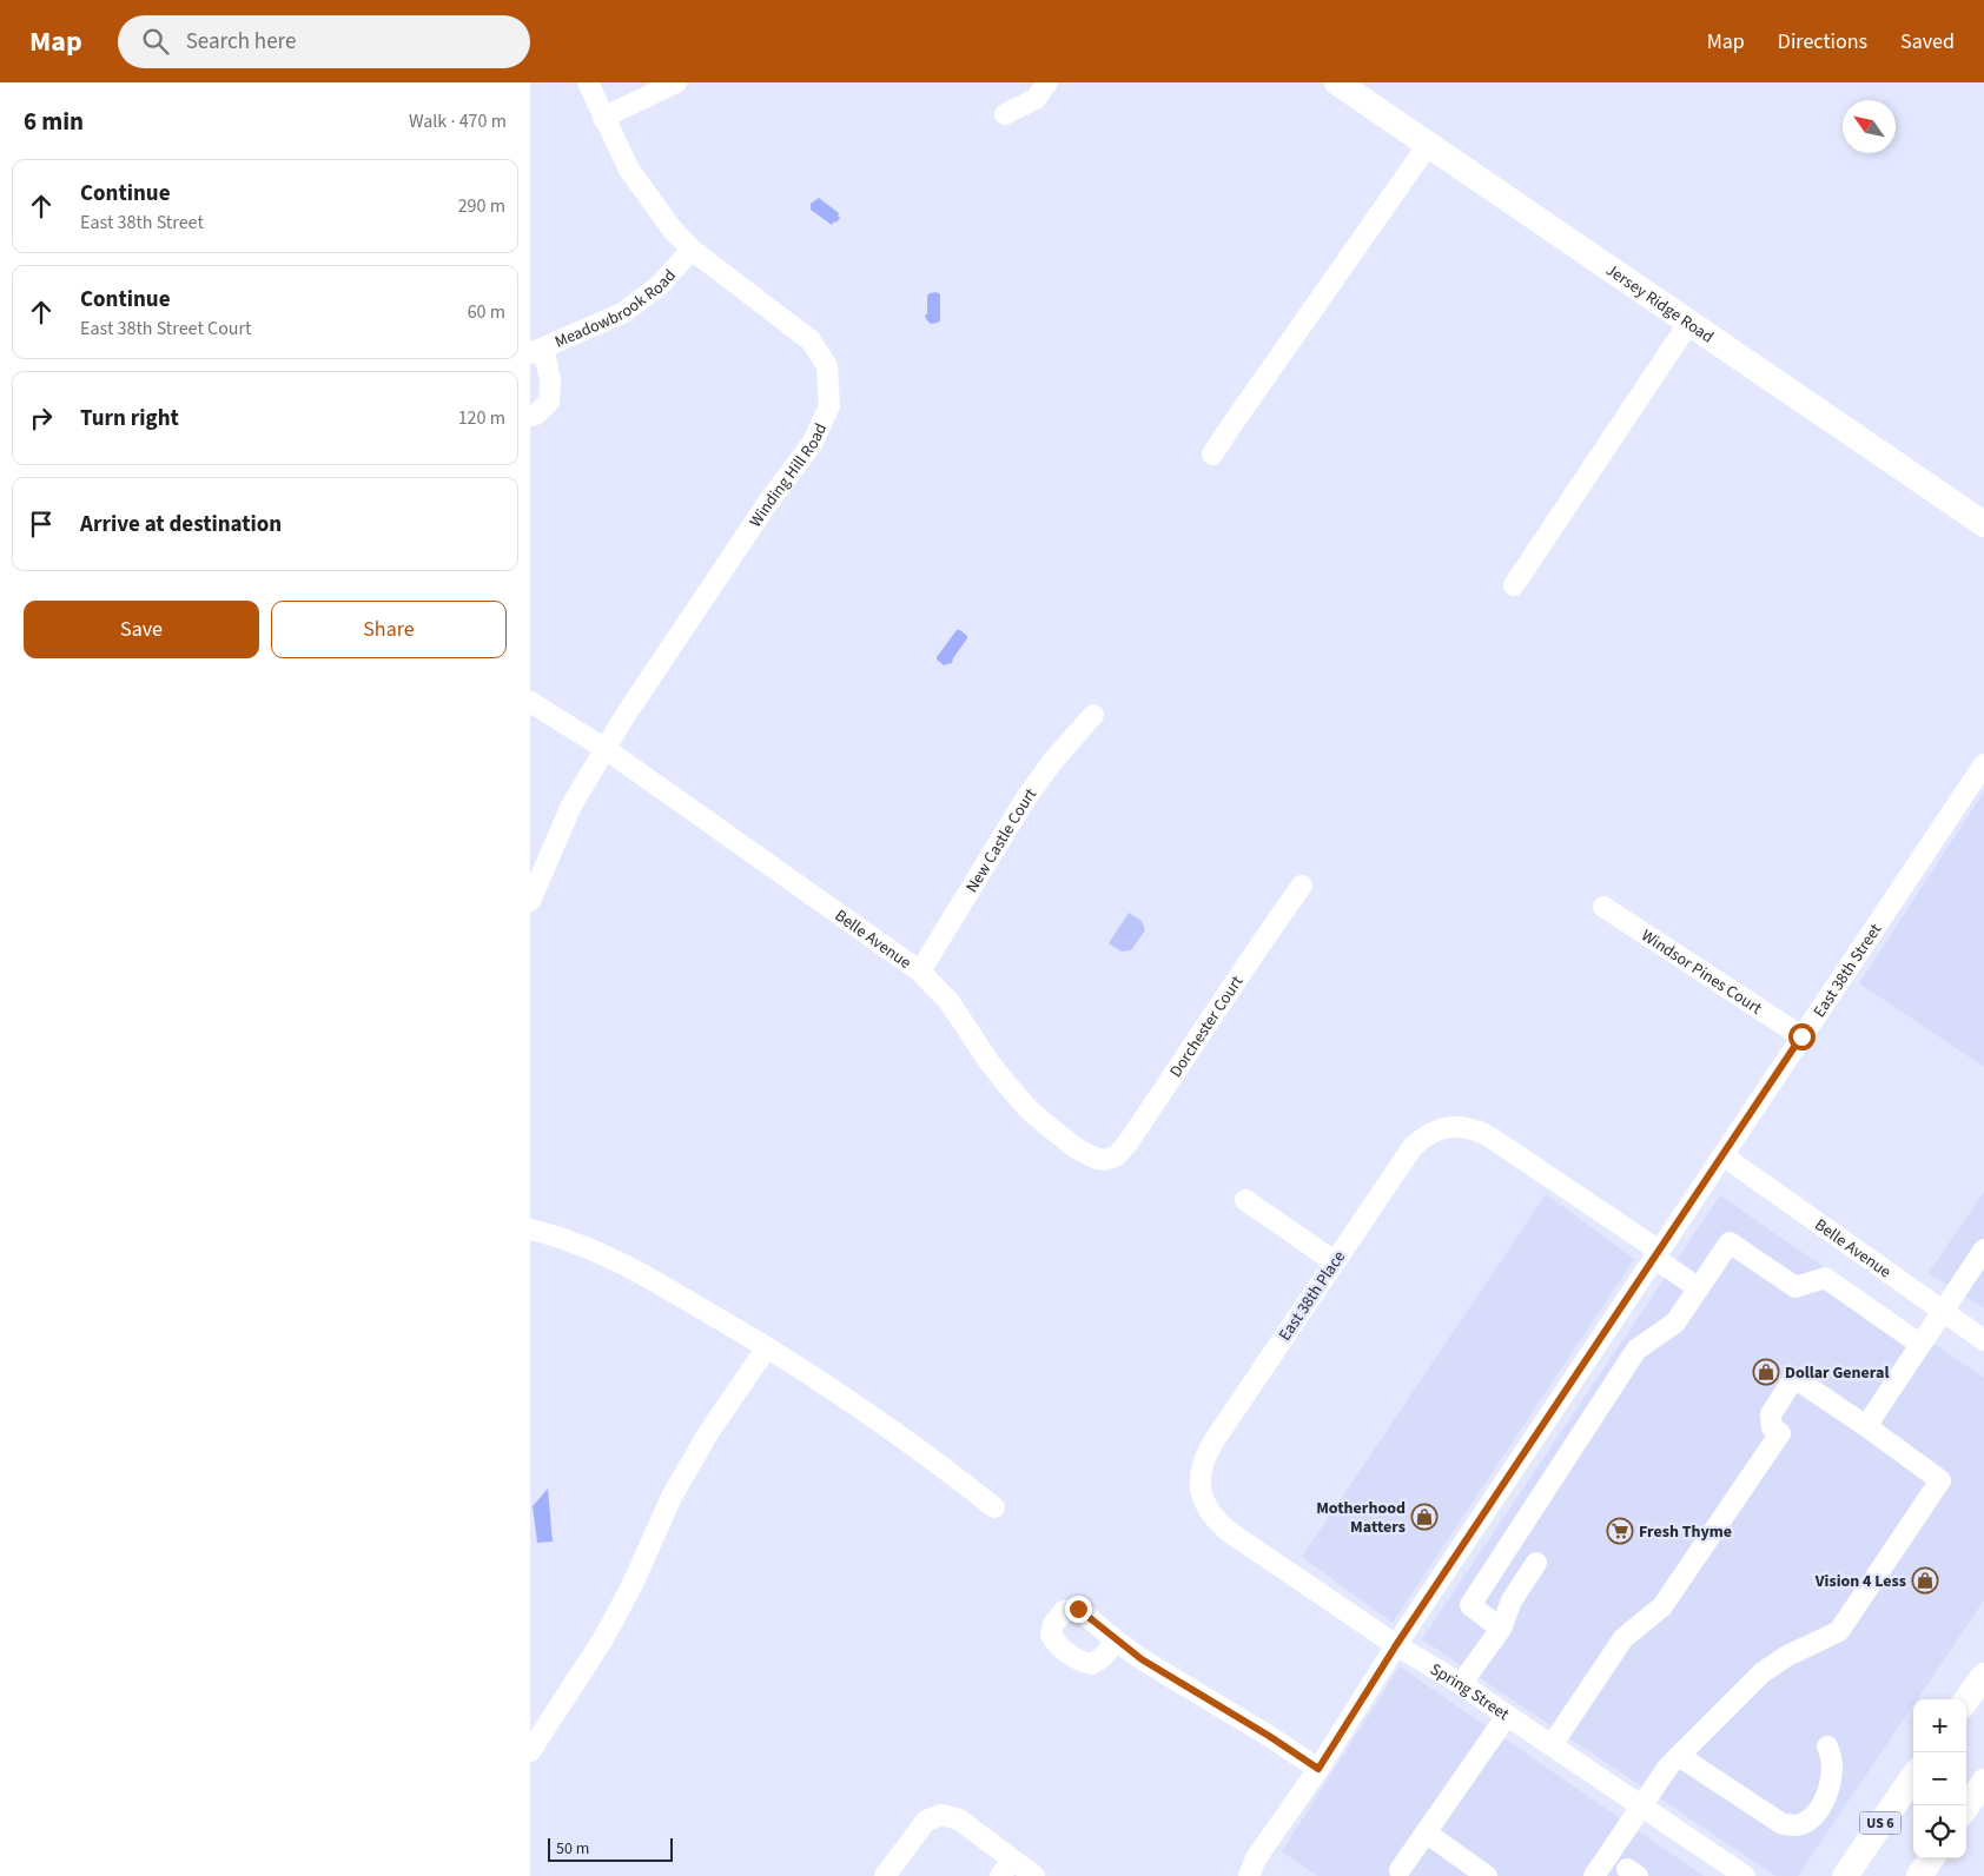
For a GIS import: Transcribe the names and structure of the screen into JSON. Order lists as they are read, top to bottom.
{
  "streets": {
    "main road": ["Jersey Ridge Road", "US 6"],
    "street": [
      "Meadowbrook Road",
      "Winding Hill Road",
      "New Castle Court",
      "Belle Avenue",
      "East 38th Street",
      "Windsor Pines Court",
      "Dorchester Court",
      "East 38th Place",
      "Spring Street"
    ]
  },
  "crossings": [
    ["Meadowbrook Road", "Winding Hill Road"],
    ["Winding Hill Road", "Belle Avenue"],
    ["New Castle Court", "Belle Avenue"],
    ["Belle Avenue", "East 38th Street"],
    ["Belle Avenue", "Dorchester Court"],
    ["East 38th Street", "Windsor Pines Court"],
    ["East 38th Street", "East 38th Place"],
    ["East 38th Street", "Spring Street"],
    ["East 38th Place", "Spring Street"]
  ],
  "places": {
    "shop": ["Dollar General", "Motherhood Matters", "Vision 4 Less"],
    "supermarket": ["Fresh Thyme"]
  },
  "scale_bar": "50 m",
  "north": "top left",
  "page": {
    "header": "Map",
    "search": "Search here",
    "nav": ["Map", "Directions", "Saved"],
    "heading": ["6 min", "Walk · 470 m"],
    "list": [
      ["Continue", "East 38th Street", "290 m"],
      ["Continue", "East 38th Street Court", "60 m"],
      ["Turn right", "120 m"],
      "Arrive at destination"
    ],
    "buttons": ["Save", "Share"],
    "map_buttons": ["+", "−"],
    "scale": "50 m"
  }
}
